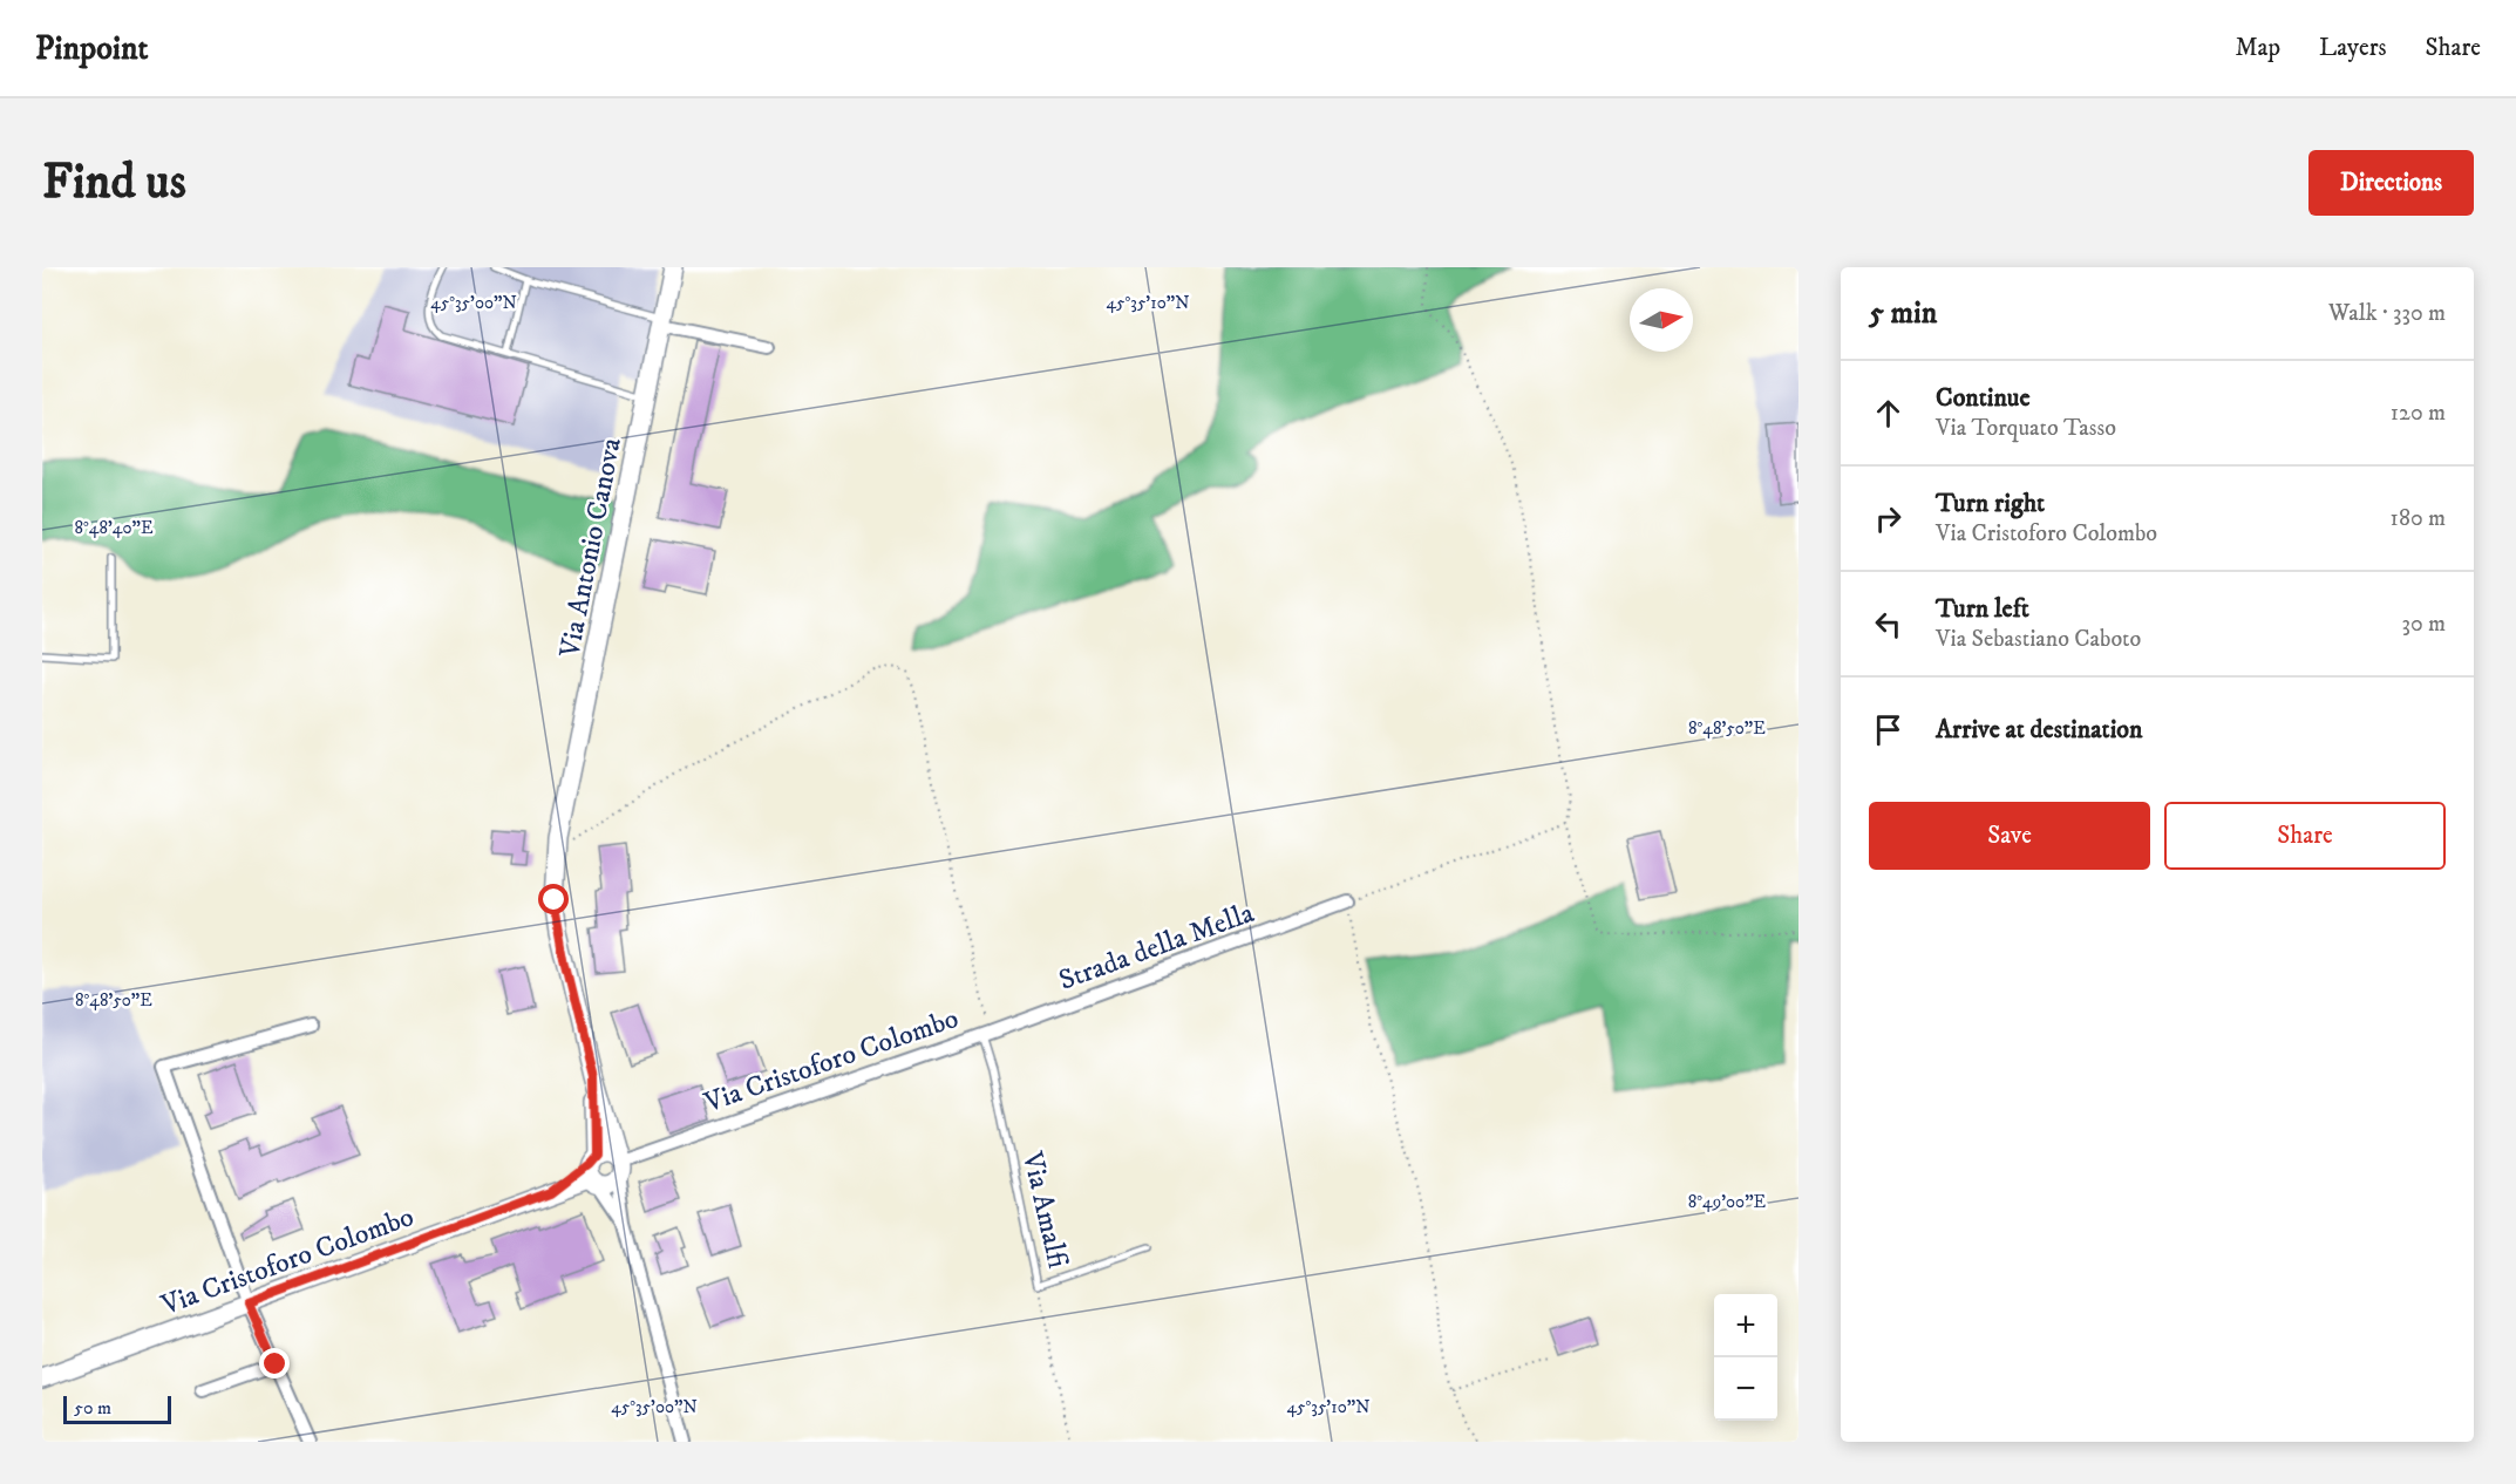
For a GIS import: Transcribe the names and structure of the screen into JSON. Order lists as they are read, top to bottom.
{
  "streets": {
    "street": ["Via Antonio Canova", "Strada della Mella", "Via Cristoforo Colombo"],
    "lane": ["Via Amalfi"]
  },
  "crossings": [
    ["Strada della Mella", "Via Cristoforo Colombo"],
    ["Strada della Mella", "Via Amalfi"],
    ["Via Cristoforo Colombo", "Via Amalfi"]
  ],
  "scale_bar": "50 m",
  "north": "right",
  "page": {
    "header": "Pinpoint",
    "nav": ["Map", "Layers", "Share"],
    "buttons": [
      "Directions",
      ["Save", "Share"]
    ],
    "title": "Find us",
    "heading": ["5 min", "Walk · 330 m"],
    "list": [
      ["Continue", "Via Torquato Tasso", "120 m"],
      ["Turn right", "Via Cristoforo Colombo", "180 m"],
      ["Turn left", "Via Sebastiano Caboto", "30 m"],
      "Arrive at destination"
    ],
    "map_buttons": ["+", "−"],
    "scale": "50 m"
  },
  "coordinates": [
    "45°35'00\"N",
    "45°35'10\"N",
    "8°48'40\"E",
    "8°48'50\"E",
    "8°49'00\"E"
  ]
}
